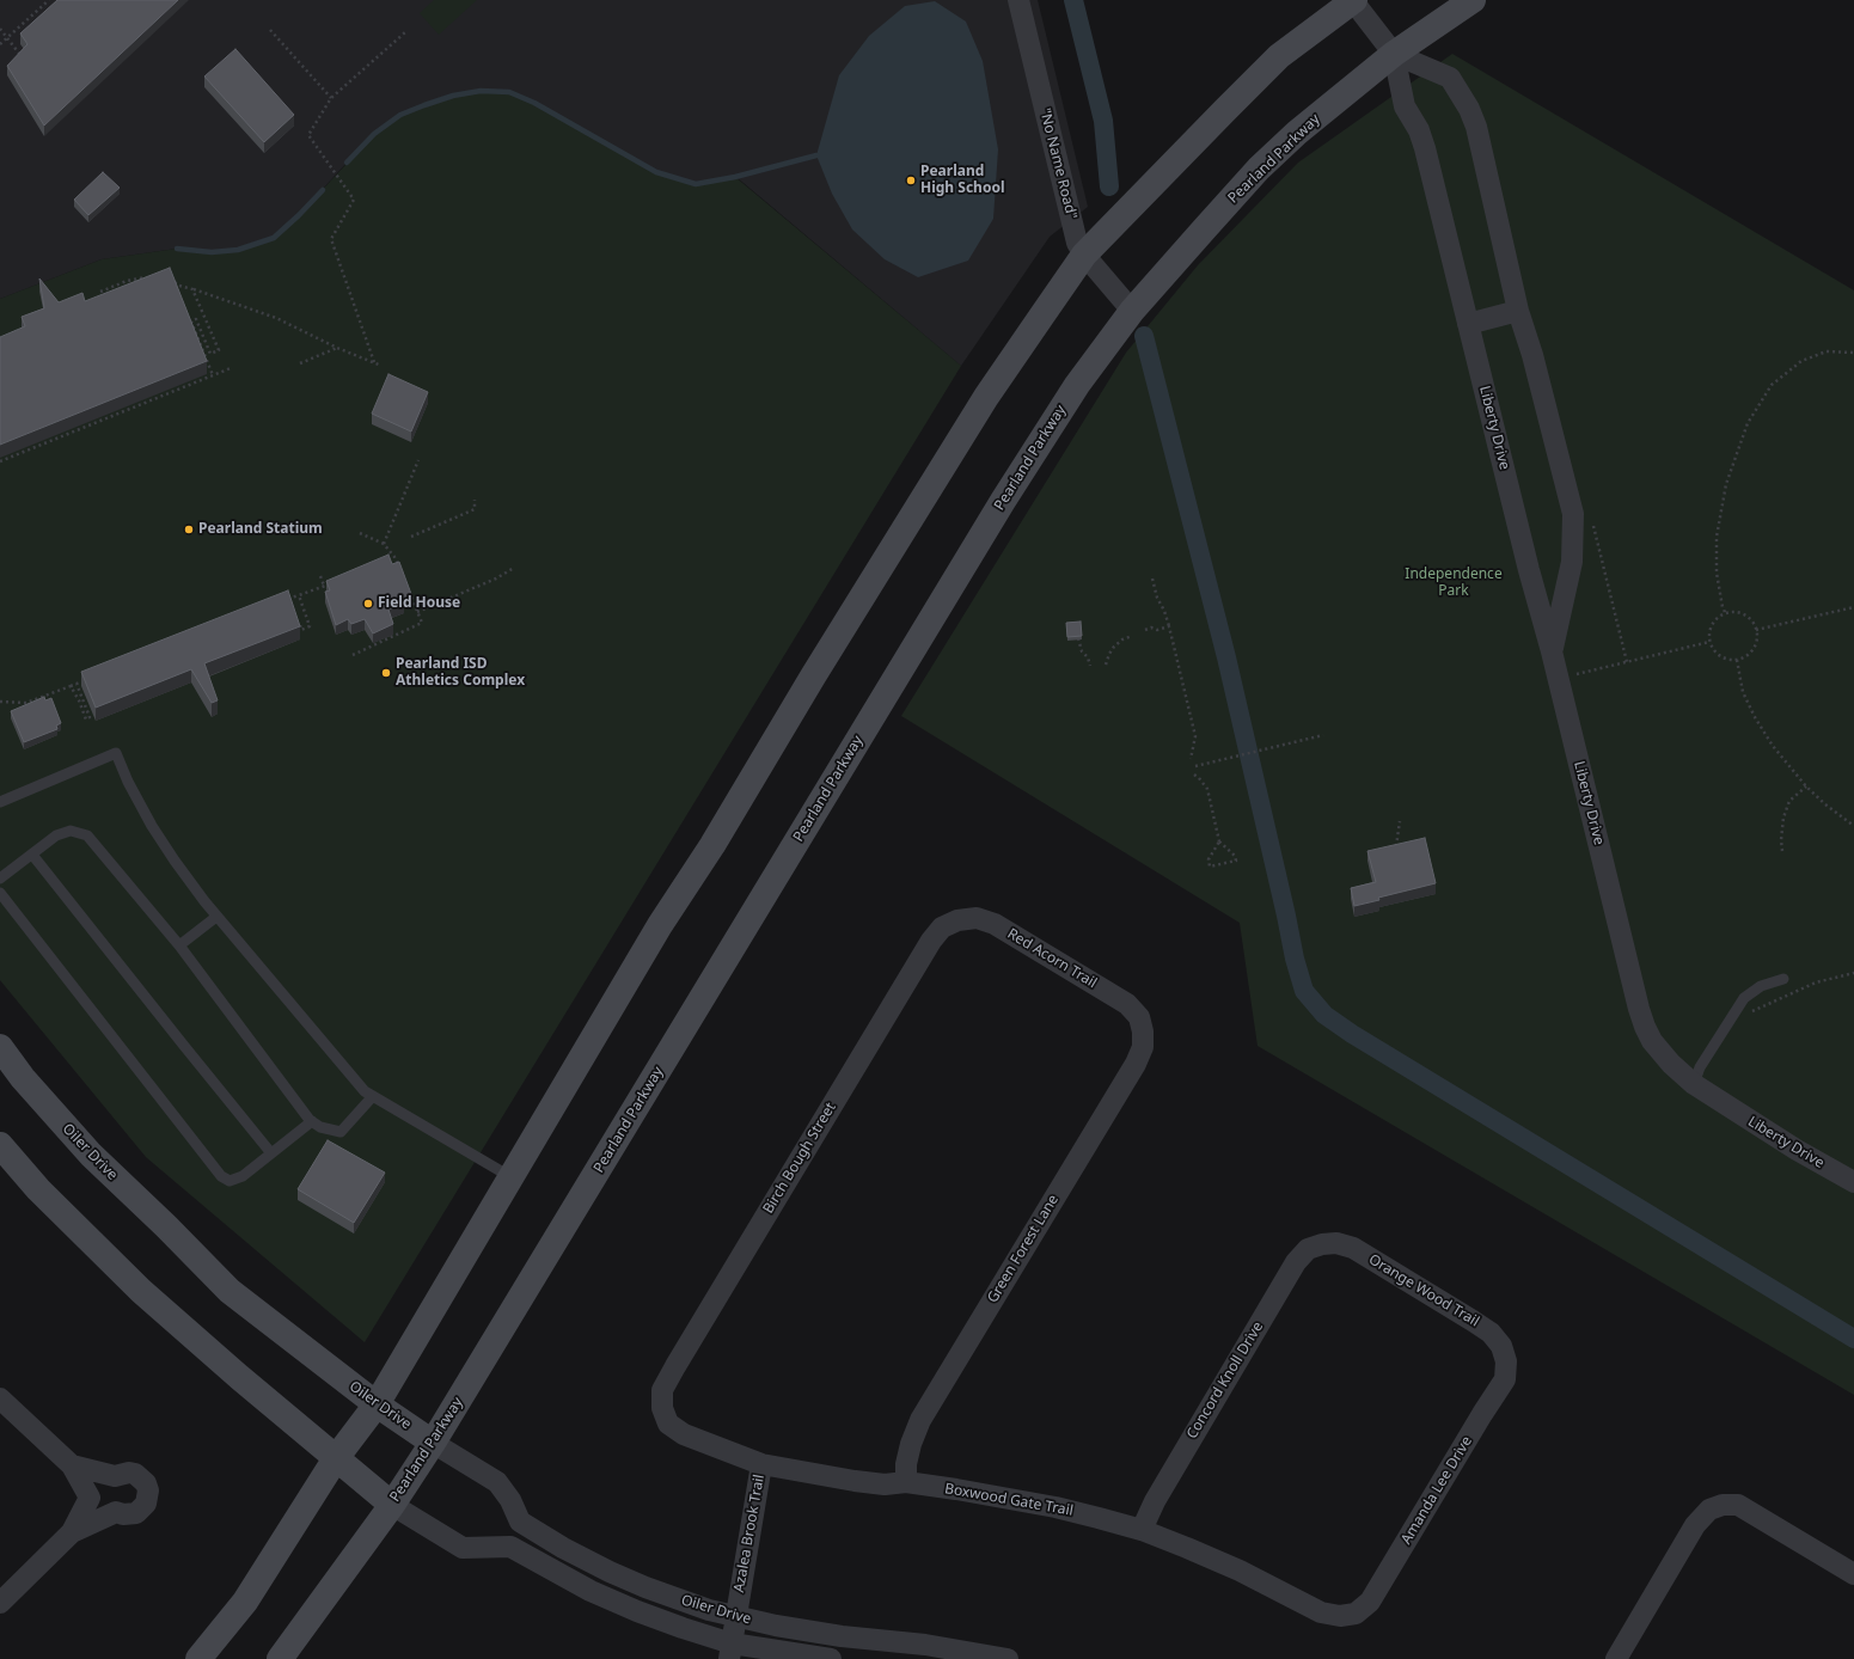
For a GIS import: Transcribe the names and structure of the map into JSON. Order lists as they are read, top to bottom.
{
  "streets": {
    "main road": ["Pearland Parkway", "Oiler Drive"],
    "street": [
      "\"No Name Road\"",
      "Liberty Drive",
      "Red Acorn Trail",
      "Birch Bough Street",
      "Green Forest Lane",
      "Orange Wood Trail",
      "Concord Knoll Drive",
      "Amanda Lee Drive",
      "Boxwood Gate Trail",
      "Azalea Brook Trail"
    ]
  },
  "crossings": [
    ["Pearland Parkway", "\"No Name Road\""],
    ["Pearland Parkway", "Liberty Drive"],
    ["Pearland Parkway", "Oiler Drive"],
    ["Red Acorn Trail", "Birch Bough Street"],
    ["Red Acorn Trail", "Green Forest Lane"],
    ["Oiler Drive", "Azalea Brook Trail"],
    ["Birch Bough Street", "Boxwood Gate Trail"],
    ["Green Forest Lane", "Boxwood Gate Trail"],
    ["Orange Wood Trail", "Concord Knoll Drive"],
    ["Orange Wood Trail", "Amanda Lee Drive"],
    ["Concord Knoll Drive", "Boxwood Gate Trail"],
    ["Amanda Lee Drive", "Boxwood Gate Trail"],
    ["Boxwood Gate Trail", "Azalea Brook Trail"]
  ],
  "parks": ["Independence Park"],
  "places": [
    "Pearland High School",
    "Pearland Statium",
    "Field House",
    "Pearland ISD Athletics Complex"
  ]
}
